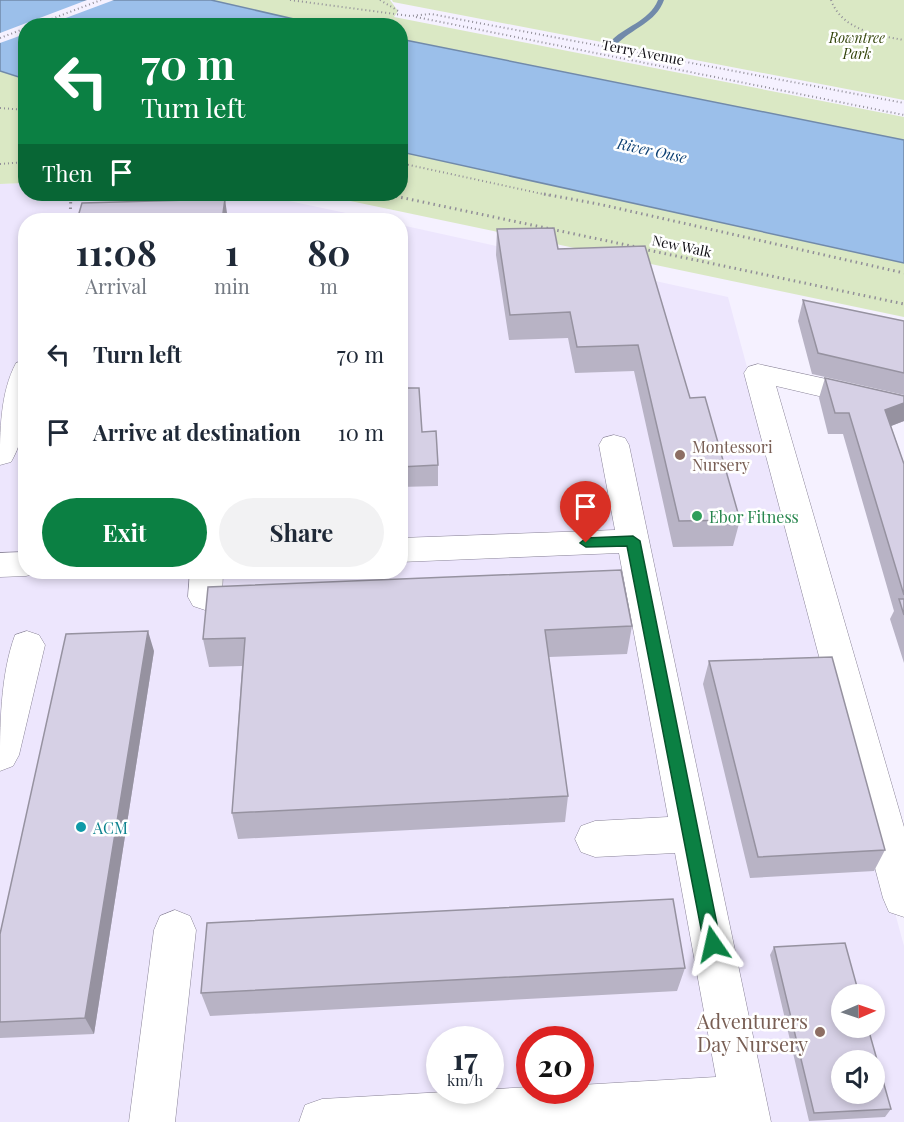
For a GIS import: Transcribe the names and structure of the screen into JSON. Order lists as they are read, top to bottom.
{
  "streets": {
    "path": ["Terry Avenue", "New Walk"]
  },
  "water": ["River Ouse"],
  "parks": ["Rowntree Park"],
  "places": [
    "Montessori Nursery",
    "Ebor Fitness",
    "ACM",
    "Adventurers Day Nursery"
  ],
  "north": "right",
  "page": {
    "turn": ["70 m", "Turn left"],
    "then": "Then",
    "eta": [
      "11:08",
      "Arrival",
      "1",
      "min",
      "80",
      "m"
    ],
    "list": [
      {
        "name": "Turn left",
        "value": "70 m"
      },
      {
        "name": "Arrive at destination",
        "value": "10 m"
      }
    ],
    "buttons": ["Exit", "Share"],
    "speed": "17 km/h",
    "limit": "20"
  }
}
